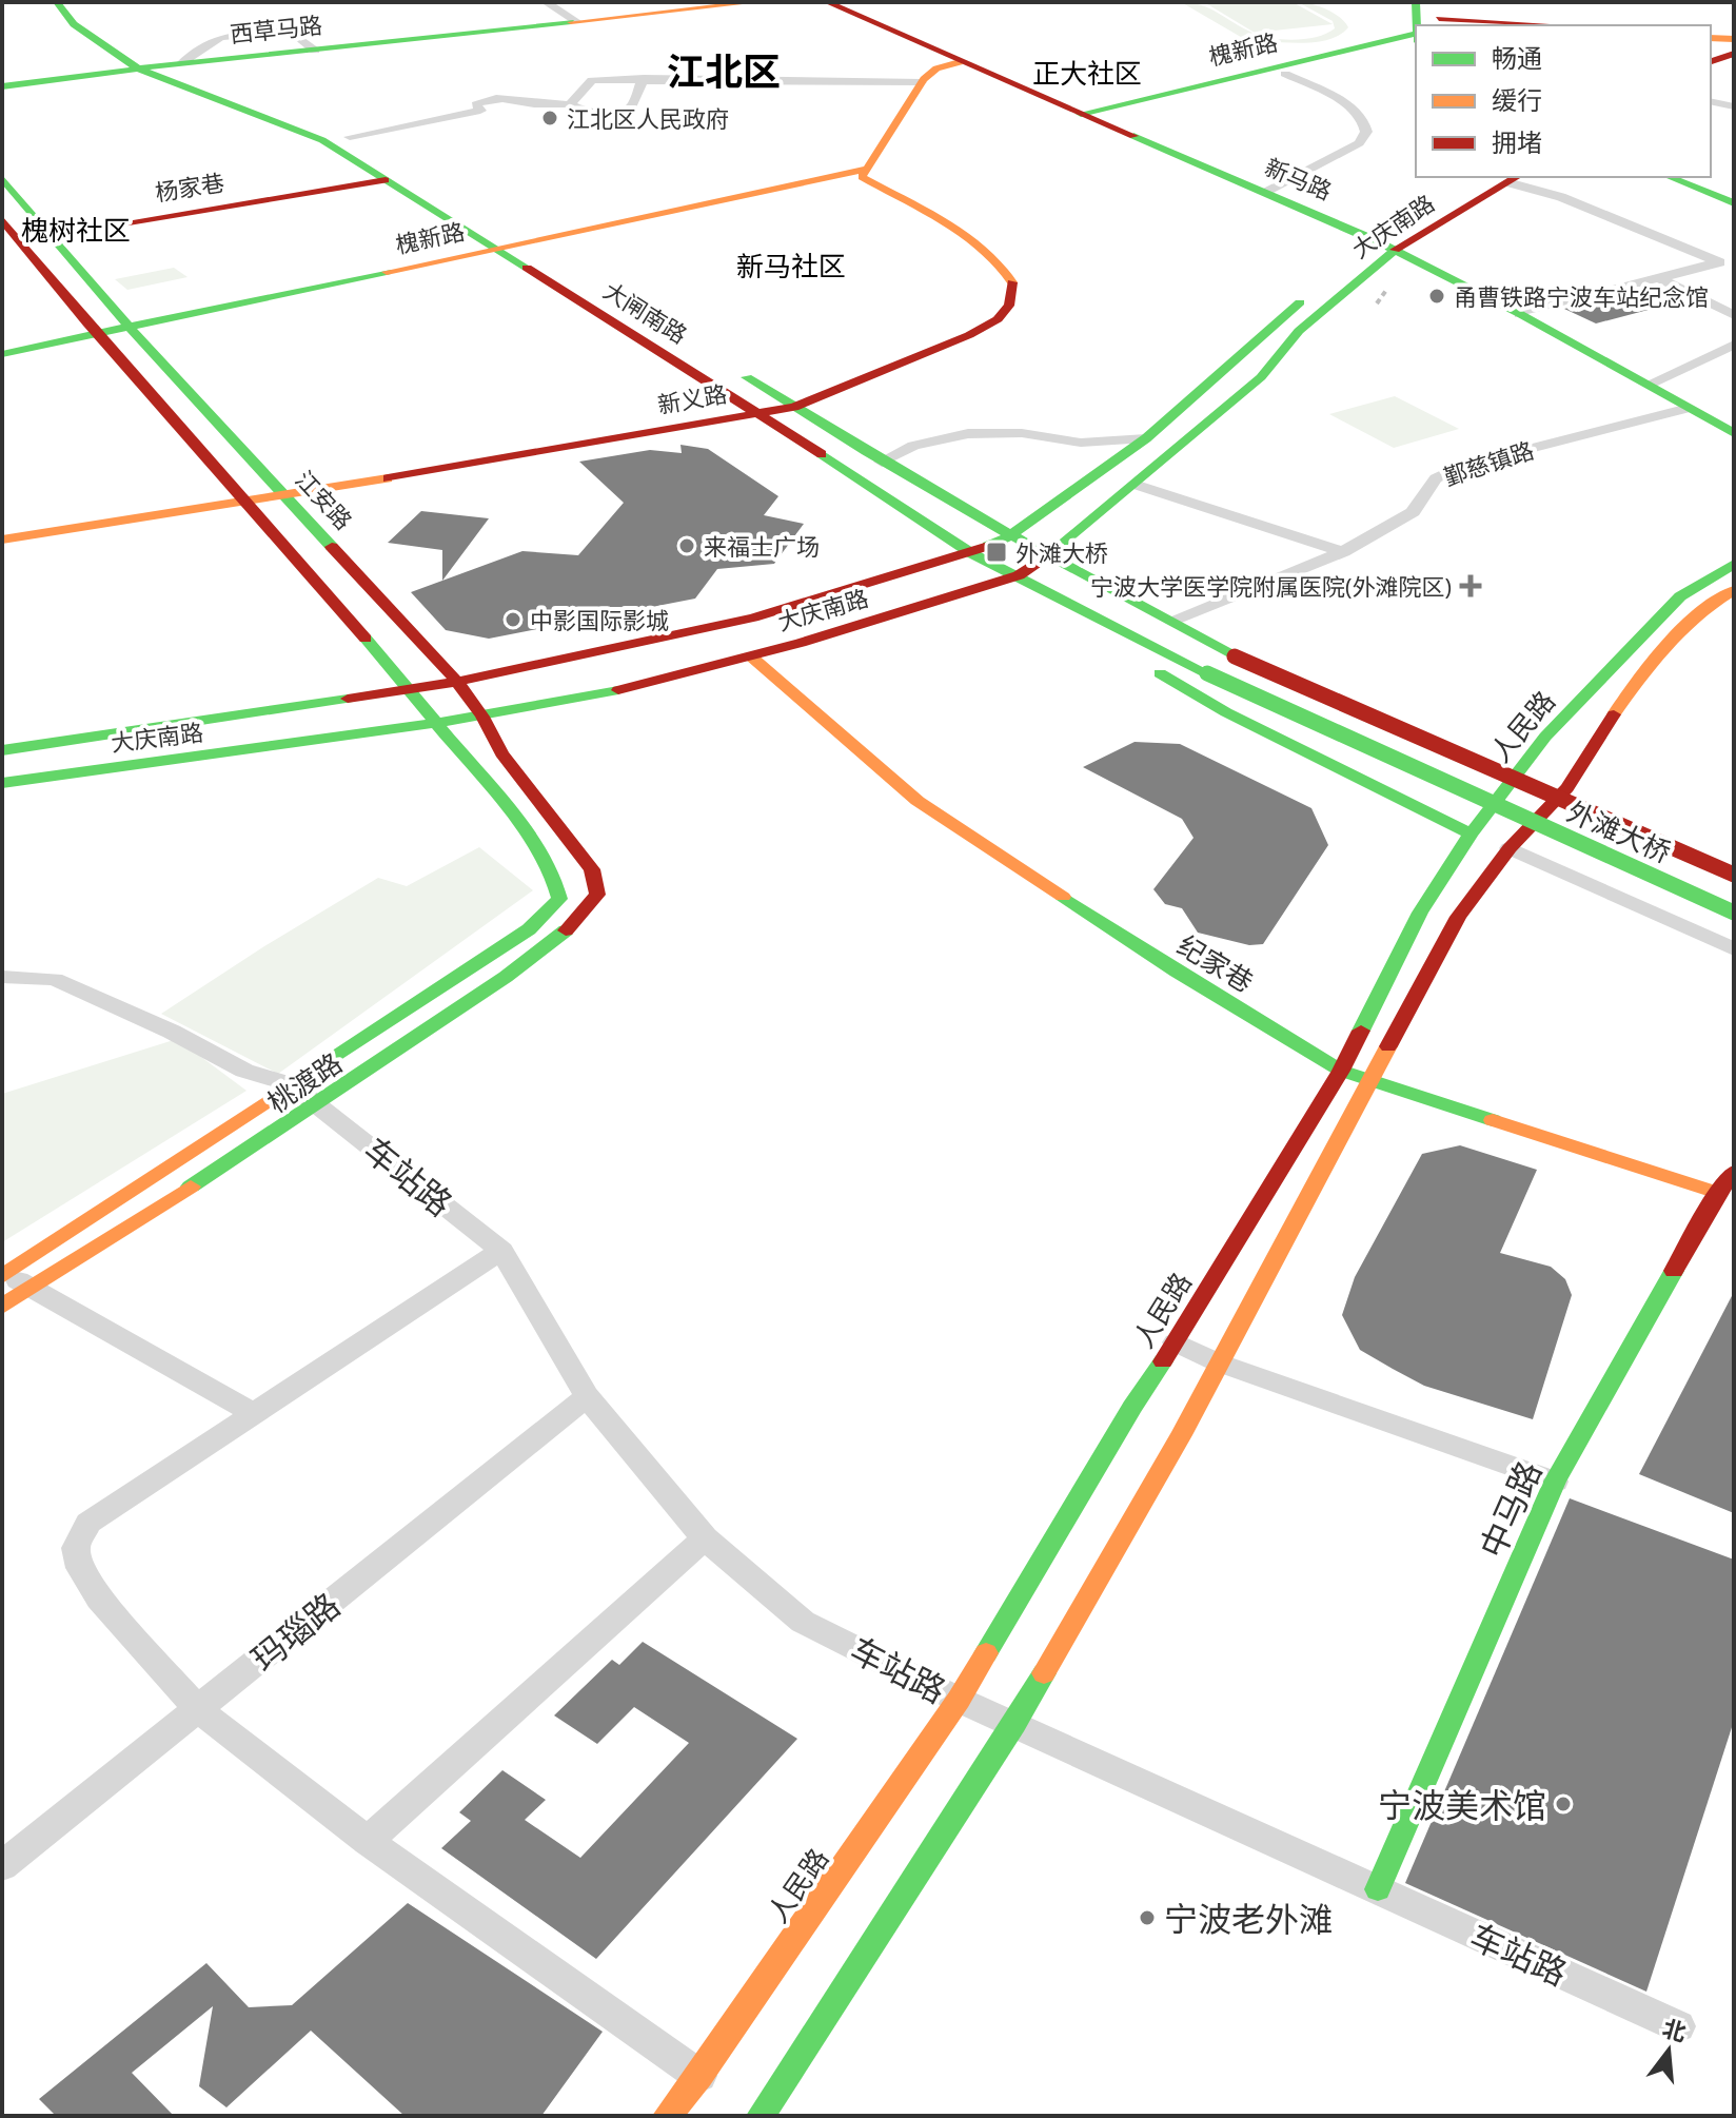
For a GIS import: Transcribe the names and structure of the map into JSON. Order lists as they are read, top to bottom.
{
  "streets": {
    "street": [
      "西草马路",
      "槐新路",
      "新马路",
      "杨家巷",
      "大庆南路",
      "大闸南路",
      "新义路",
      "鄞慈镇路",
      "江安路",
      "人民路",
      "外滩大桥",
      "纪家巷",
      "桃渡路",
      "车站路",
      "中马路",
      "玛瑙路"
    ]
  },
  "crossings": [
    ["西草马路", "大闸南路"],
    ["槐新路", "新马路"],
    ["槐新路", "大闸南路"],
    ["槐新路", "新义路"],
    ["槐新路", "江安路"],
    ["新马路", "大庆南路"],
    ["新马路", "鄞慈镇路"],
    ["杨家巷", "大闸南路"],
    ["杨家巷", "江安路"],
    ["大庆南路", "大闸南路"],
    ["大庆南路", "江安路"],
    ["大庆南路", "纪家巷"],
    ["大庆南路", "桃渡路"],
    ["大闸南路", "新义路"],
    ["大闸南路", "外滩大桥"],
    ["新义路", "江安路"],
    ["江安路", "桃渡路"],
    ["人民路", "纪家巷"],
    ["人民路", "车站路"],
    ["纪家巷", "中马路"],
    ["桃渡路", "车站路"],
    ["车站路", "中马路"],
    ["车站路", "玛瑙路"]
  ],
  "districts": [
    "江北区",
    "正大社区",
    "槐树社区",
    "新马社区"
  ],
  "places": {
    "other": [
      "江北区人民政府",
      "甬曹铁路宁波车站纪念馆",
      "来福士广场",
      "中影国际影城",
      "宁波美术馆",
      "宁波老外滩"
    ],
    "transit": ["外滩大桥"],
    "health": ["宁波大学医学院附属医院(外滩院区)"]
  },
  "legend": ["畅通", "缓行", "拥堵"],
  "north": "top"
}
